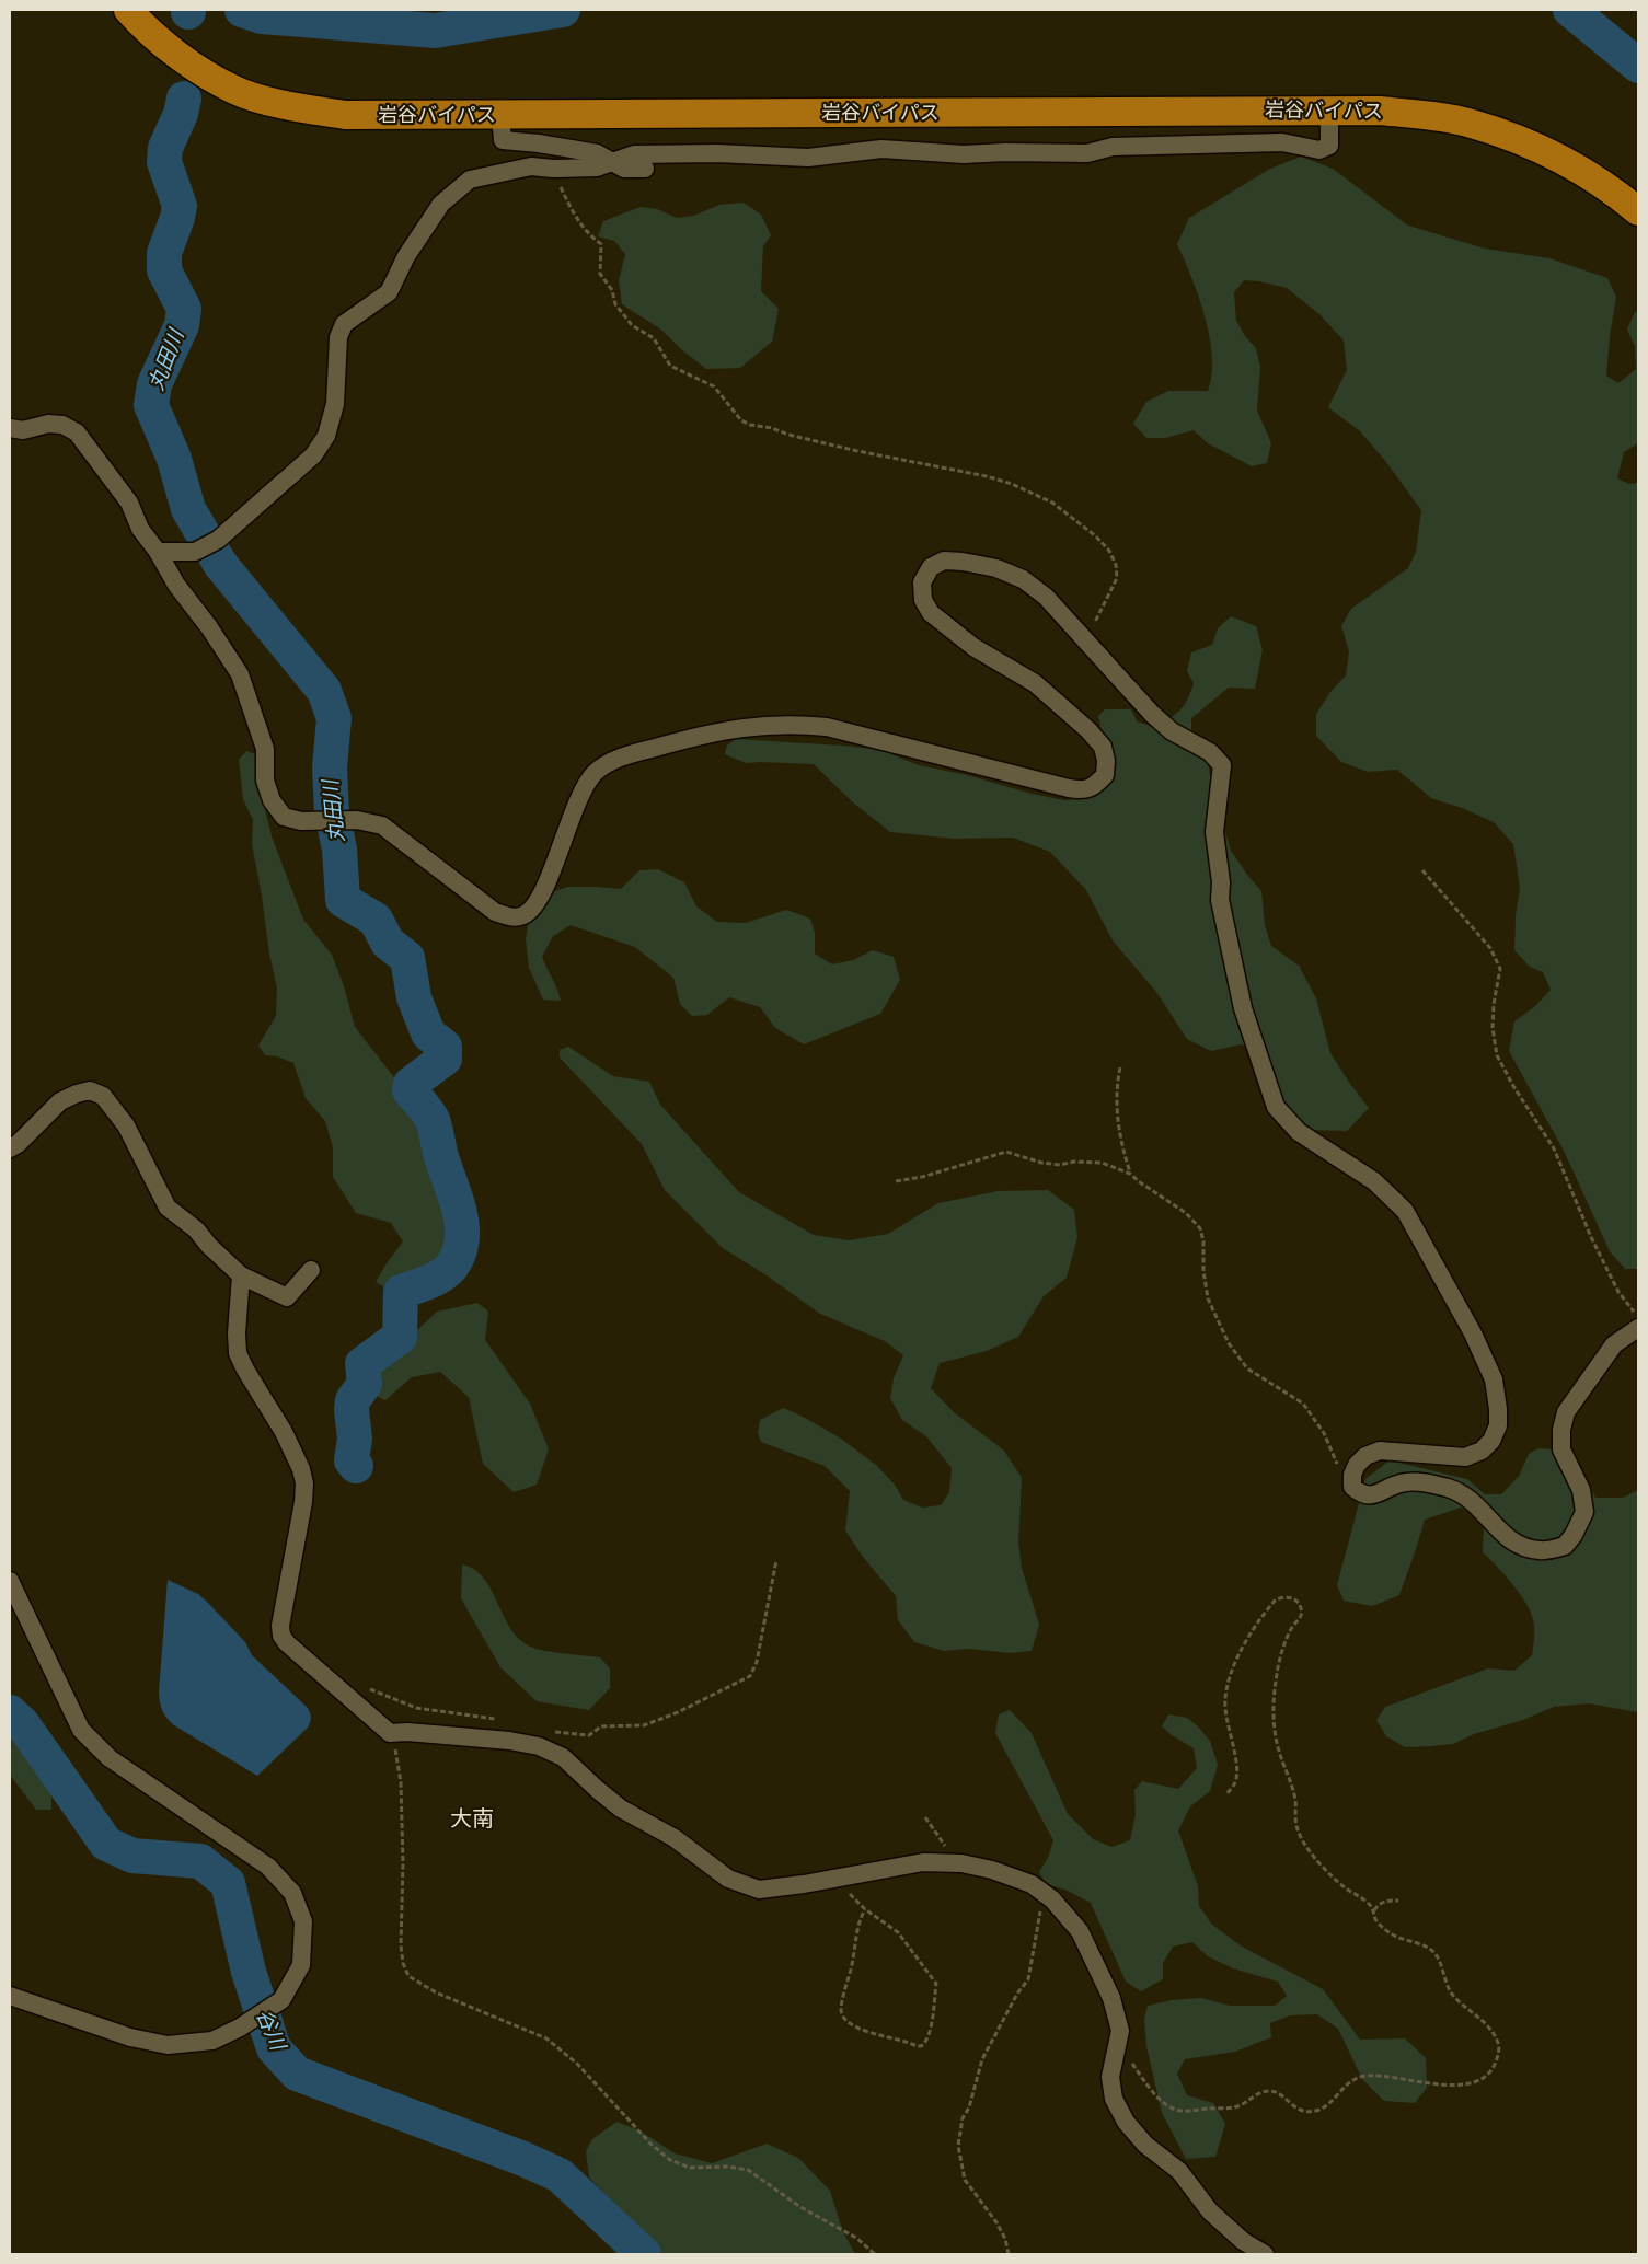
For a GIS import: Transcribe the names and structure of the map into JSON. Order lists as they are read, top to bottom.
{
  "streets": {
    "highway": ["岩谷バイパス"]
  },
  "districts": ["大南"],
  "water": ["丸田川", "谷川"]
}
